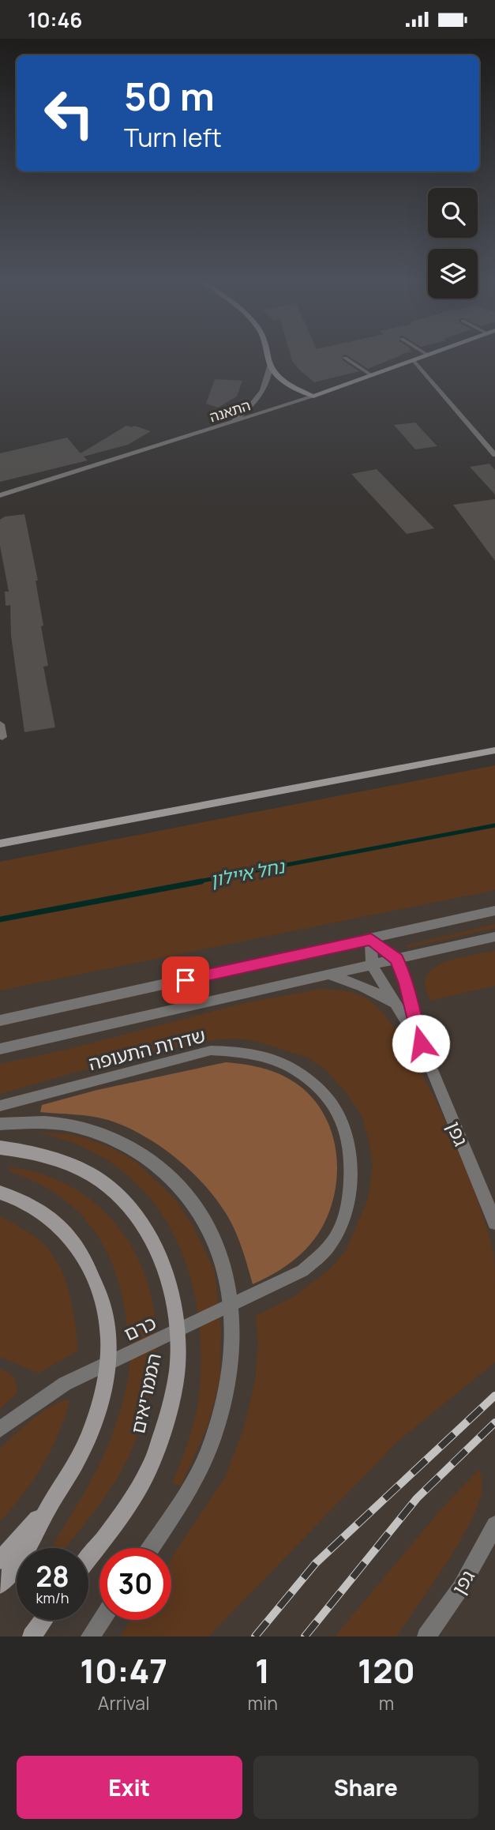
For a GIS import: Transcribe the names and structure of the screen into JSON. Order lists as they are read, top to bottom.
{
  "streets": {
    "street": ["התאנה", "גפן", "הממריאים"],
    "lane": ["שדרות התעופה", "כרם"]
  },
  "crossings": [
    ["שדרות התעופה", "כרם"]
  ],
  "water": ["נחל איילון"],
  "page": {
    "status": "10:46",
    "turn": ["50 m", "Turn left"],
    "speed": "28 km/h",
    "limit": "30",
    "eta": [
      "10:47",
      "Arrival",
      "1",
      "min",
      "120",
      "m"
    ],
    "buttons": ["Exit", "Share"]
  }
}
